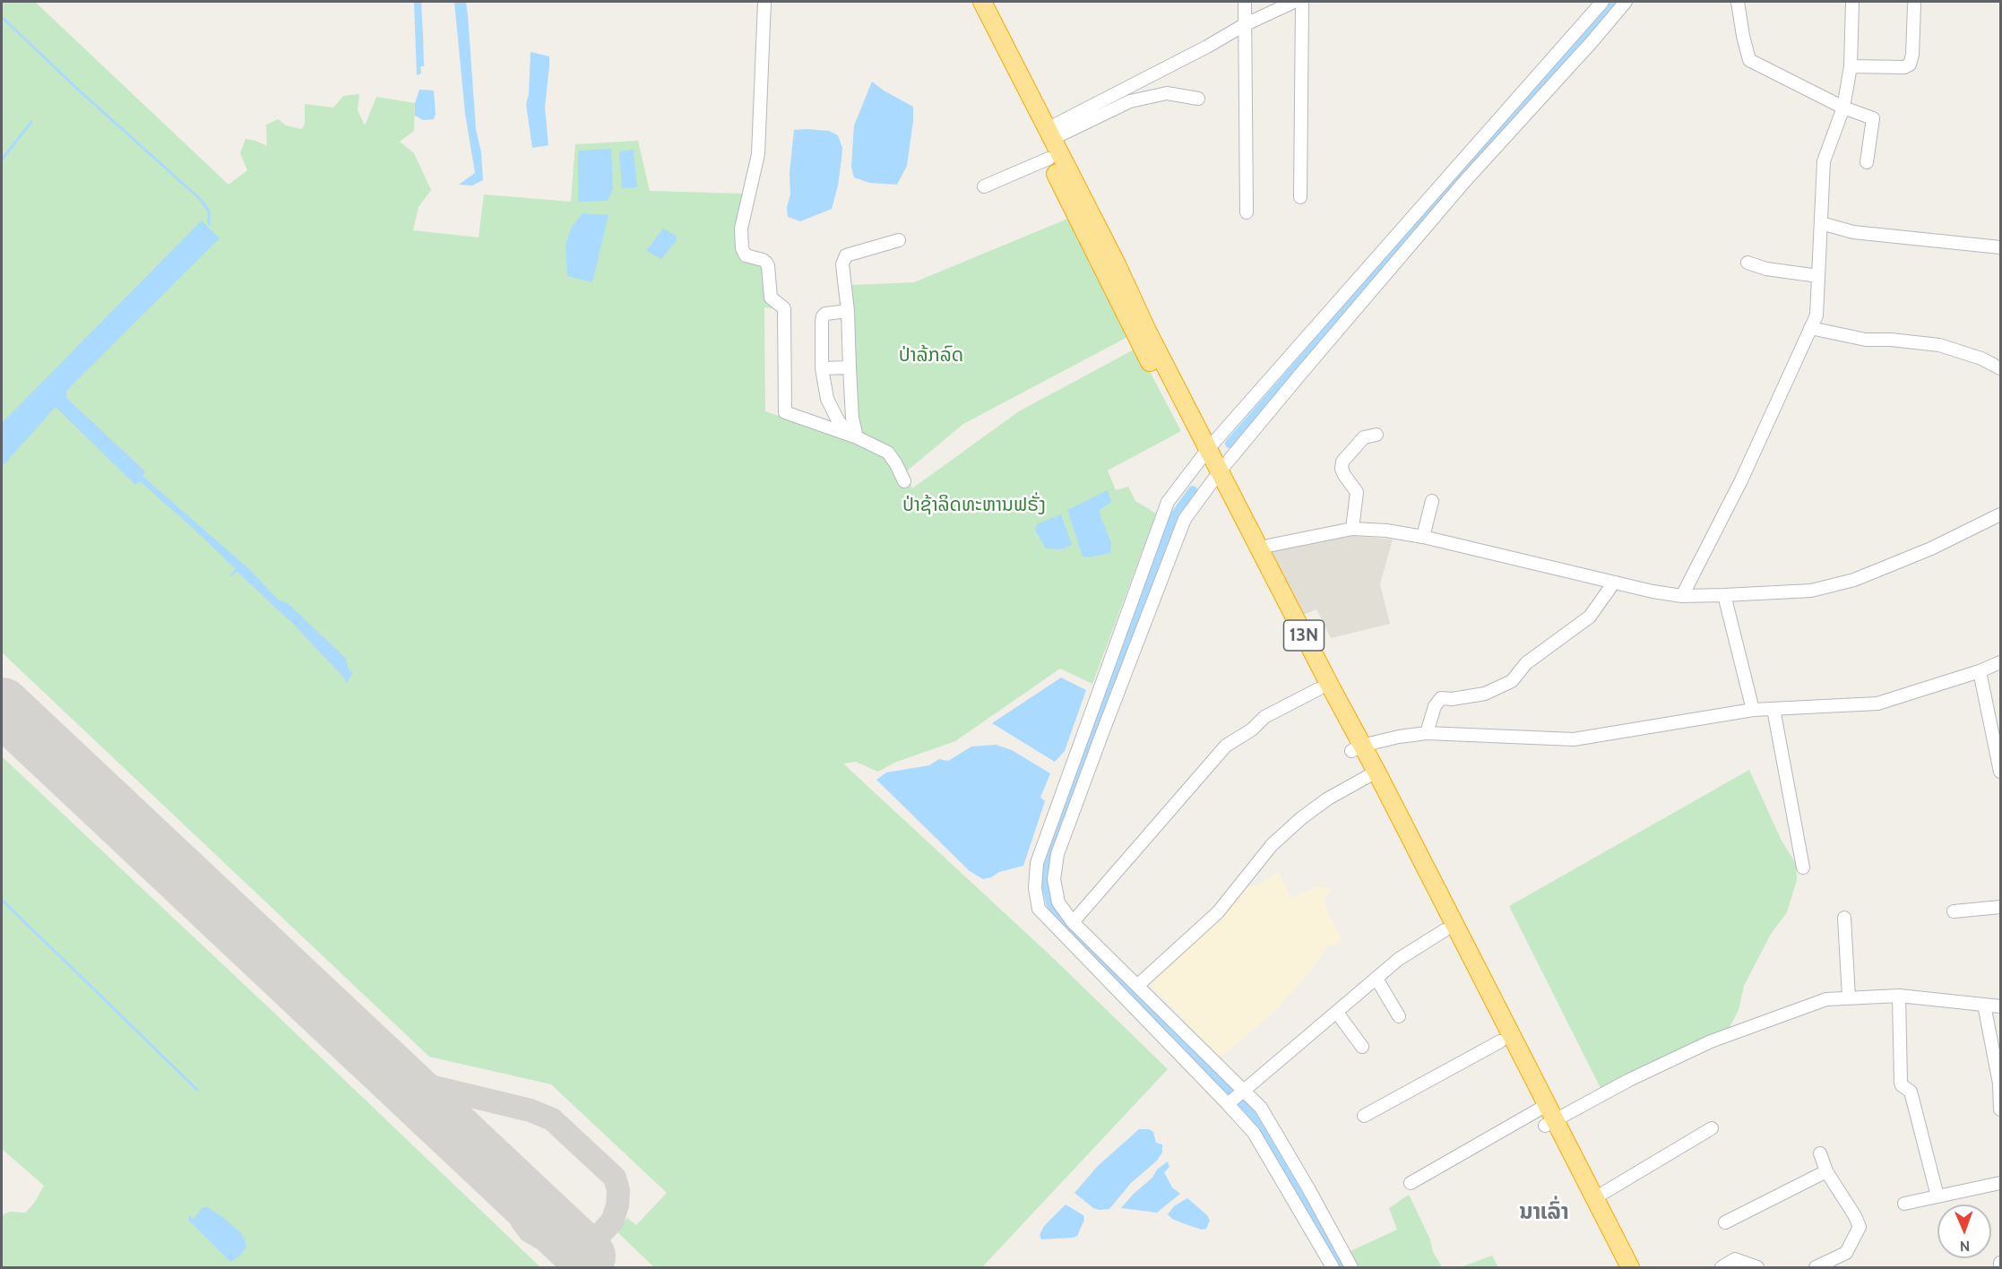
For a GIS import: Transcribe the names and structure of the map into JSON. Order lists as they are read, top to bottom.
{
  "streets": {
    "highway": ["13N"]
  },
  "districts": ["ນາເລົ່າ"],
  "parks": ["ປ່າລ້ກລົດ", "ປ່າຊ້າລິດທະຫານຟຣັ່ງ"],
  "north": "bottom"
}
